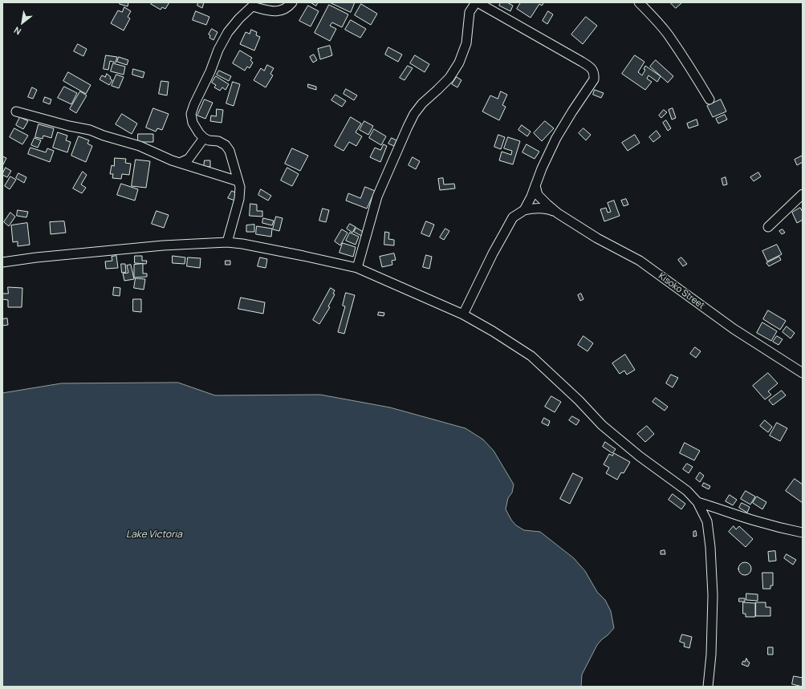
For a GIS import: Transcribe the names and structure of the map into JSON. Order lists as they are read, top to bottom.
{
  "streets": {
    "street": ["Kisoko Street"]
  },
  "water": ["Lake Victoria"],
  "north": "bottom left"
}
